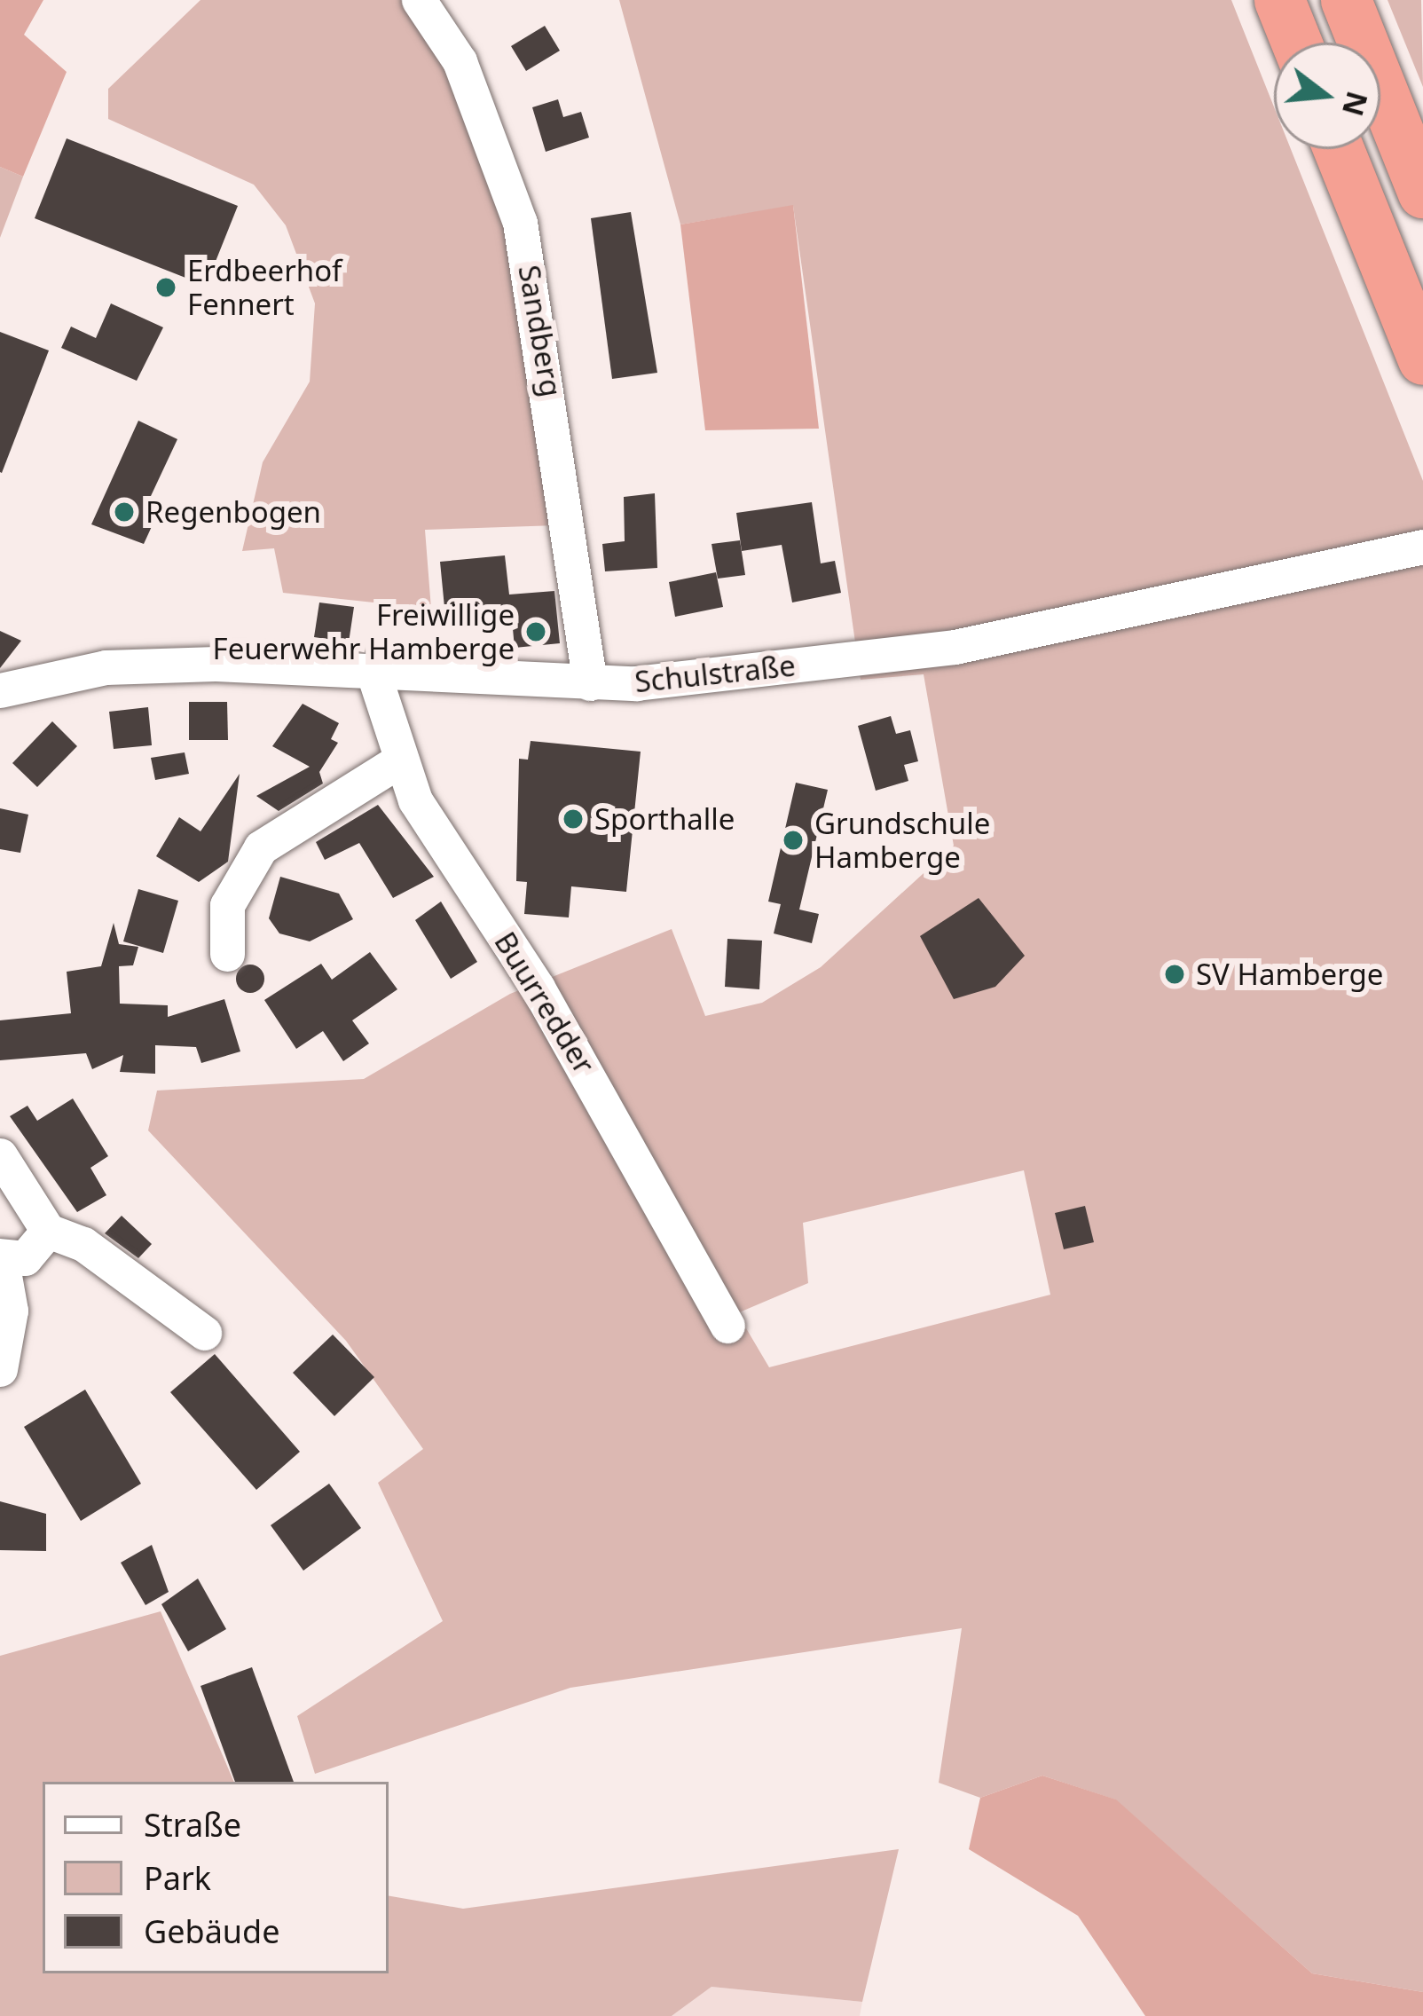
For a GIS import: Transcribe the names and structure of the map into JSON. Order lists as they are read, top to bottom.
{
  "streets": {
    "street": ["Sandberg", "Schulstraße", "Buurredder"]
  },
  "crossings": [
    ["Sandberg", "Schulstraße"],
    ["Schulstraße", "Buurredder"]
  ],
  "places": [
    "Erdbeerhof Fennert",
    "Regenbogen",
    "Freiwillige Feuerwehr Hamberge",
    "Sporthalle",
    "Grundschule Hamberge",
    "SV Hamberge"
  ],
  "legend": ["Straße", "Park", "Gebäude"],
  "north": "right"
}
